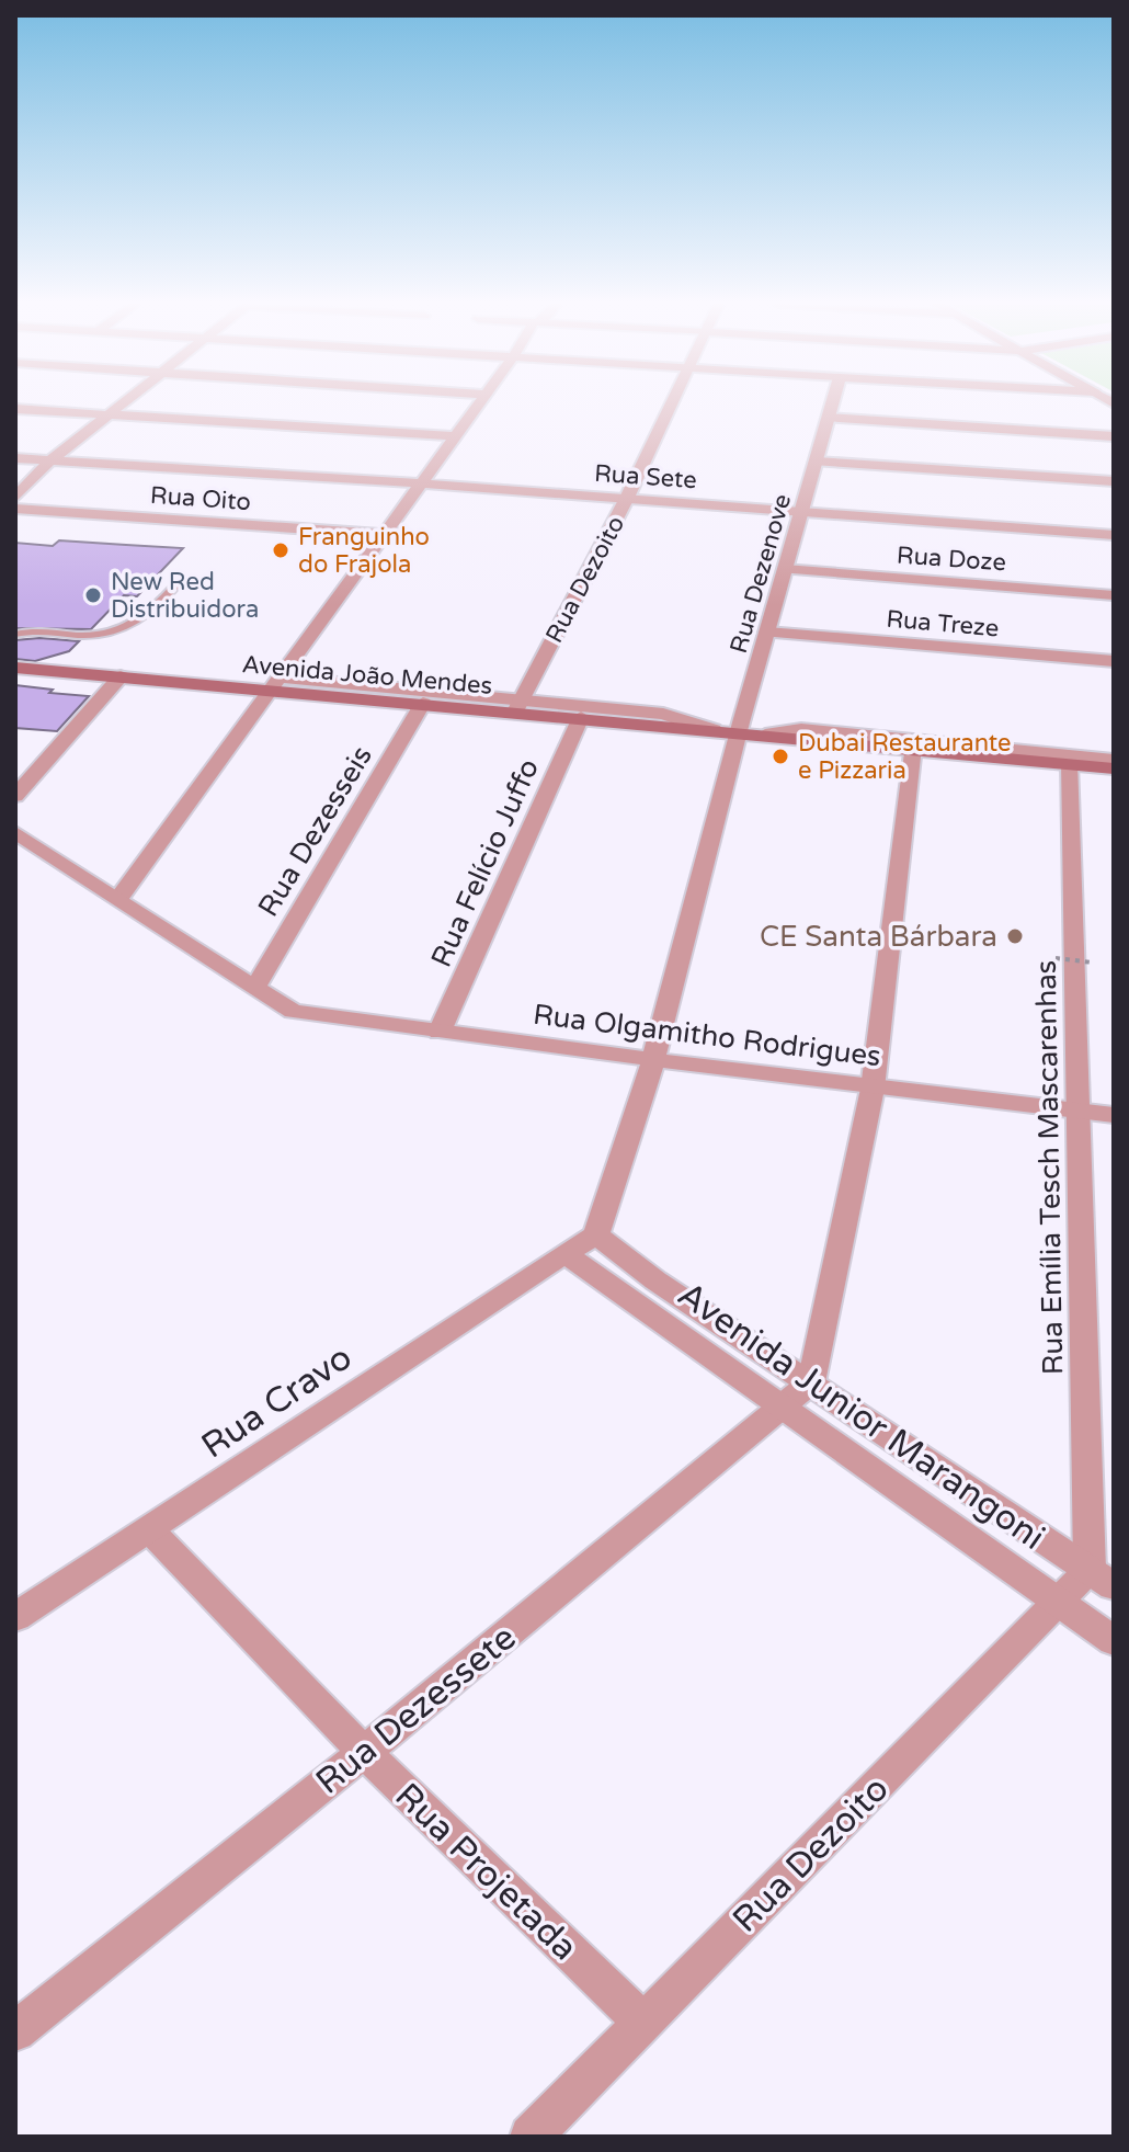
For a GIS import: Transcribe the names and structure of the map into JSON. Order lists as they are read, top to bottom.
{
  "streets": {
    "main road": ["Avenida João Mendes"],
    "street": [
      "Rua Sete",
      "Rua Oito",
      "Rua Doze",
      "Rua Dezenove",
      "Rua Dezoito",
      "Rua Treze",
      "Rua Dezesseis",
      "Rua Felício Juffo",
      "Rua Olgamitho Rodrigues",
      "Rua Emília Tesch Mascarenhas",
      "Rua Cravo",
      "Avenida Junior Marangoni",
      "Rua Dezessete",
      "Rua Projetada"
    ]
  },
  "crossings": [
    ["Rua Sete", "Rua Dezenove"],
    ["Rua Sete", "Rua Dezoito"],
    ["Rua Doze", "Rua Dezenove"],
    ["Rua Dezenove", "Rua Treze"],
    ["Rua Dezenove", "Avenida João Mendes"],
    ["Rua Dezenove", "Rua Olgamitho Rodrigues"],
    ["Rua Dezenove", "Rua Cravo"],
    ["Rua Dezenove", "Avenida Junior Marangoni"],
    ["Rua Dezoito", "Avenida João Mendes"],
    ["Rua Dezoito", "Rua Emília Tesch Mascarenhas"],
    ["Rua Dezoito", "Avenida Junior Marangoni"],
    ["Rua Dezoito", "Rua Projetada"],
    ["Avenida João Mendes", "Rua Dezesseis"],
    ["Avenida João Mendes", "Rua Felício Juffo"],
    ["Avenida João Mendes", "Rua Emília Tesch Mascarenhas"],
    ["Rua Dezesseis", "Rua Olgamitho Rodrigues"],
    ["Rua Felício Juffo", "Rua Olgamitho Rodrigues"],
    ["Rua Olgamitho Rodrigues", "Rua Emília Tesch Mascarenhas"],
    ["Rua Emília Tesch Mascarenhas", "Avenida Junior Marangoni"],
    ["Rua Cravo", "Avenida Junior Marangoni"],
    ["Rua Cravo", "Rua Projetada"],
    ["Avenida Junior Marangoni", "Rua Dezessete"],
    ["Rua Dezessete", "Rua Projetada"]
  ],
  "places": [
    "Franguinho do Frajola",
    "New Red Distribuidora",
    "Dubai Restaurante e Pizzaria",
    "CE Santa Bárbara"
  ]
}
